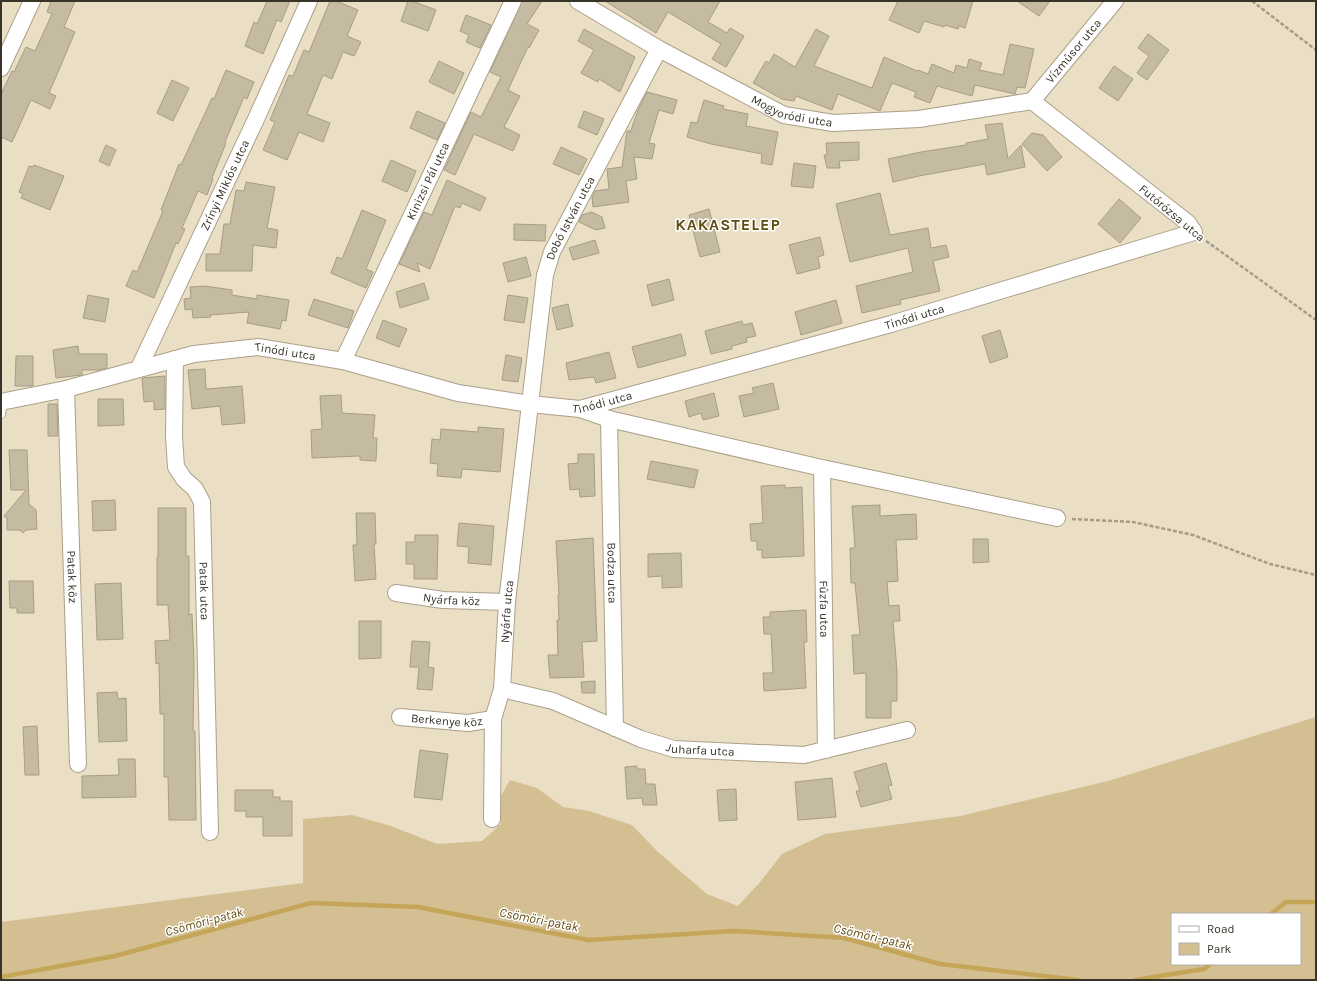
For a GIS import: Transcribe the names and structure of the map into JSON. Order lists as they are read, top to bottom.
{
  "streets": {
    "street": [
      "Vízműsor utca",
      "Mogyoródi utca",
      "Kinizsi Pál utca",
      "Zrínyi Miklós utca",
      "Futórózsa utca",
      "Dobó István utca",
      "Tinódi utca",
      "Bodza utca",
      "Patak köz",
      "Patak utca",
      "Nyárfa köz",
      "Fűzfa utca",
      "Nyárfa utca",
      "Berkenye köz",
      "Juharfa utca"
    ]
  },
  "crossings": [
    ["Vízműsor utca", "Mogyoródi utca"],
    ["Vízműsor utca", "Futórózsa utca"],
    ["Mogyoródi utca", "Futórózsa utca"],
    ["Mogyoródi utca", "Dobó István utca"],
    ["Kinizsi Pál utca", "Tinódi utca"],
    ["Zrínyi Miklós utca", "Tinódi utca"],
    ["Futórózsa utca", "Tinódi utca"],
    ["Dobó István utca", "Tinódi utca"],
    ["Dobó István utca", "Nyárfa utca"],
    ["Tinódi utca", "Patak köz"],
    ["Tinódi utca", "Patak utca"],
    ["Tinódi utca", "Nyárfa utca"],
    ["Bodza utca", "Juharfa utca"],
    ["Nyárfa köz", "Nyárfa utca"],
    ["Fűzfa utca", "Juharfa utca"],
    ["Nyárfa utca", "Berkenye köz"],
    ["Nyárfa utca", "Juharfa utca"]
  ],
  "districts": ["KAKASTELEP"],
  "water": ["Csömöri-patak"],
  "legend": ["Road", "Park"]
}
